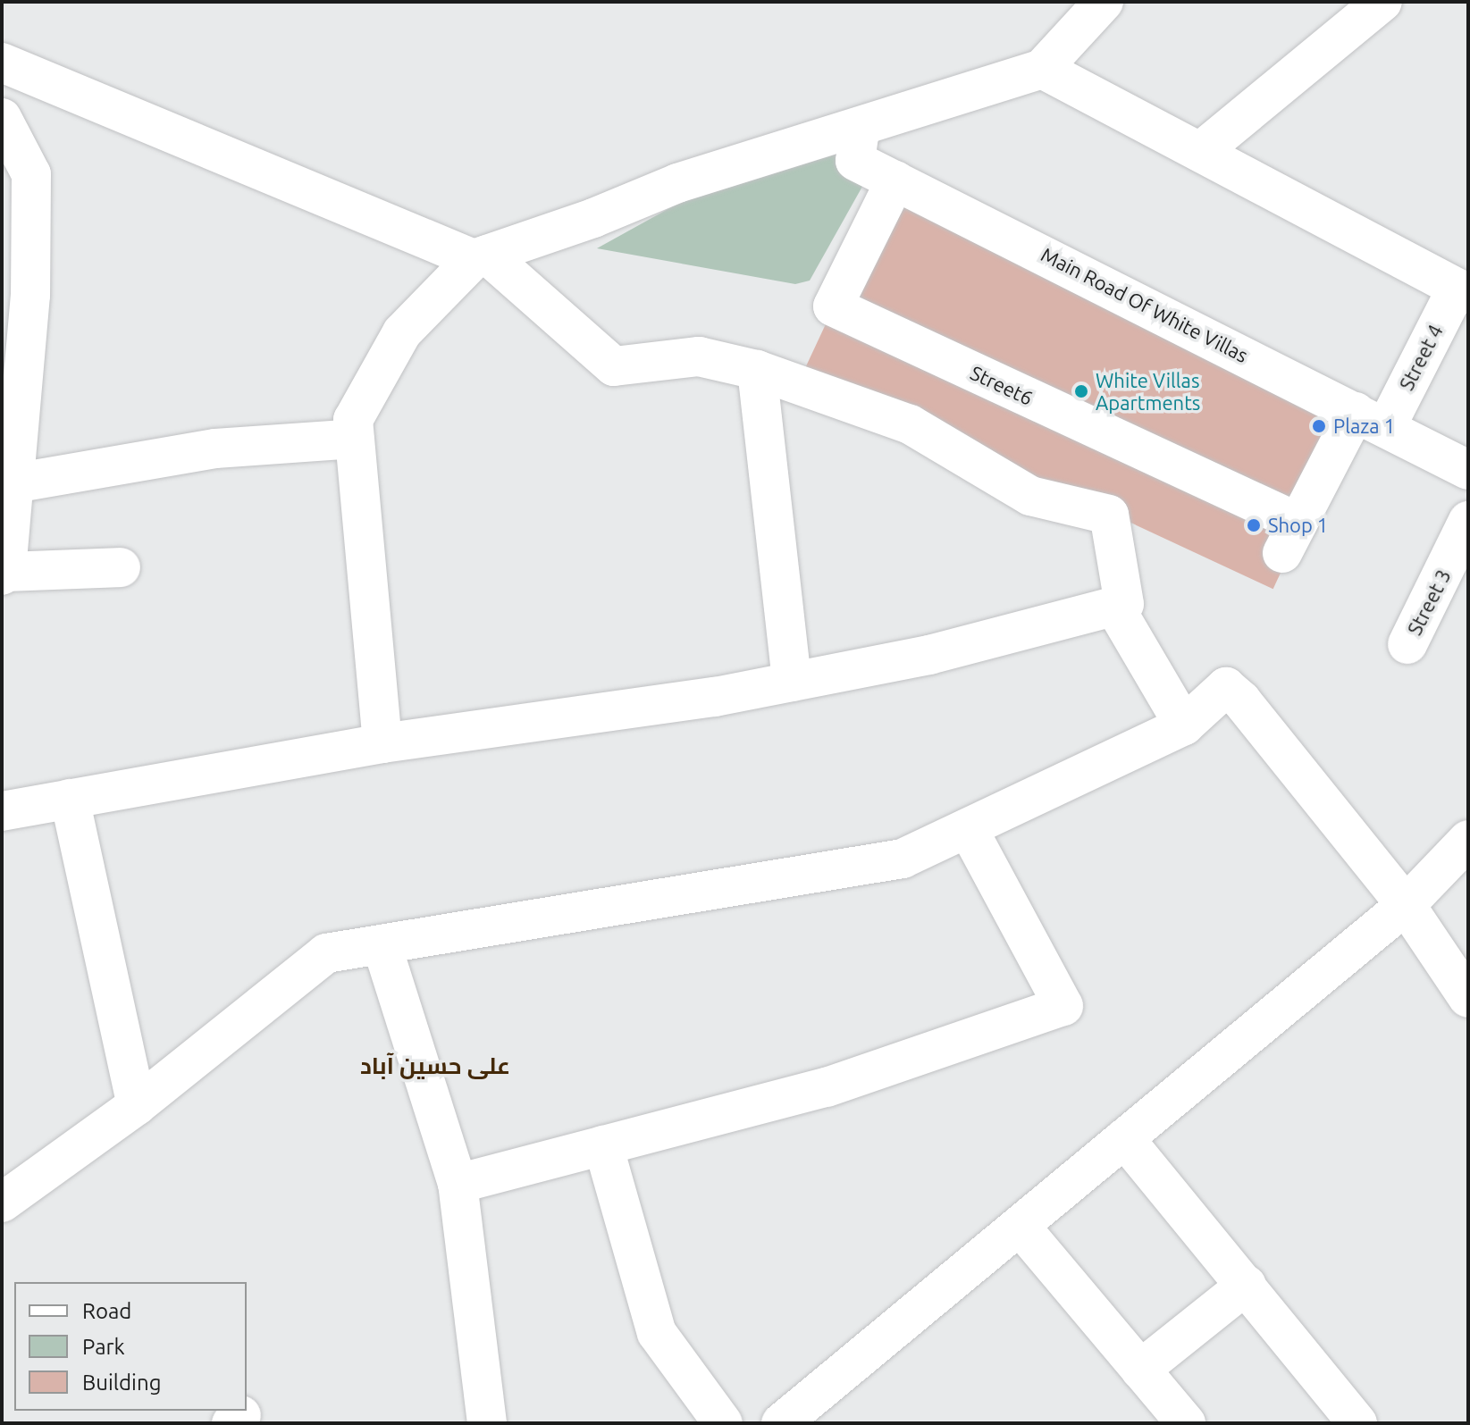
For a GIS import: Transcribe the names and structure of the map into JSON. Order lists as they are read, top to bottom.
{
  "streets": {
    "street": [
      "Main Road Of White Villas",
      "Street 4",
      "Street6",
      "Street 3"
    ]
  },
  "crossings": [
    ["Main Road Of White Villas", "Street 4"],
    ["Main Road Of White Villas", "Street6"],
    ["Street 4", "Street6"]
  ],
  "districts": ["علی حسین آباد"],
  "places": ["White Villas Apartments", "Plaza 1", "Shop 1"],
  "legend": ["Road", "Park", "Building"]
}
